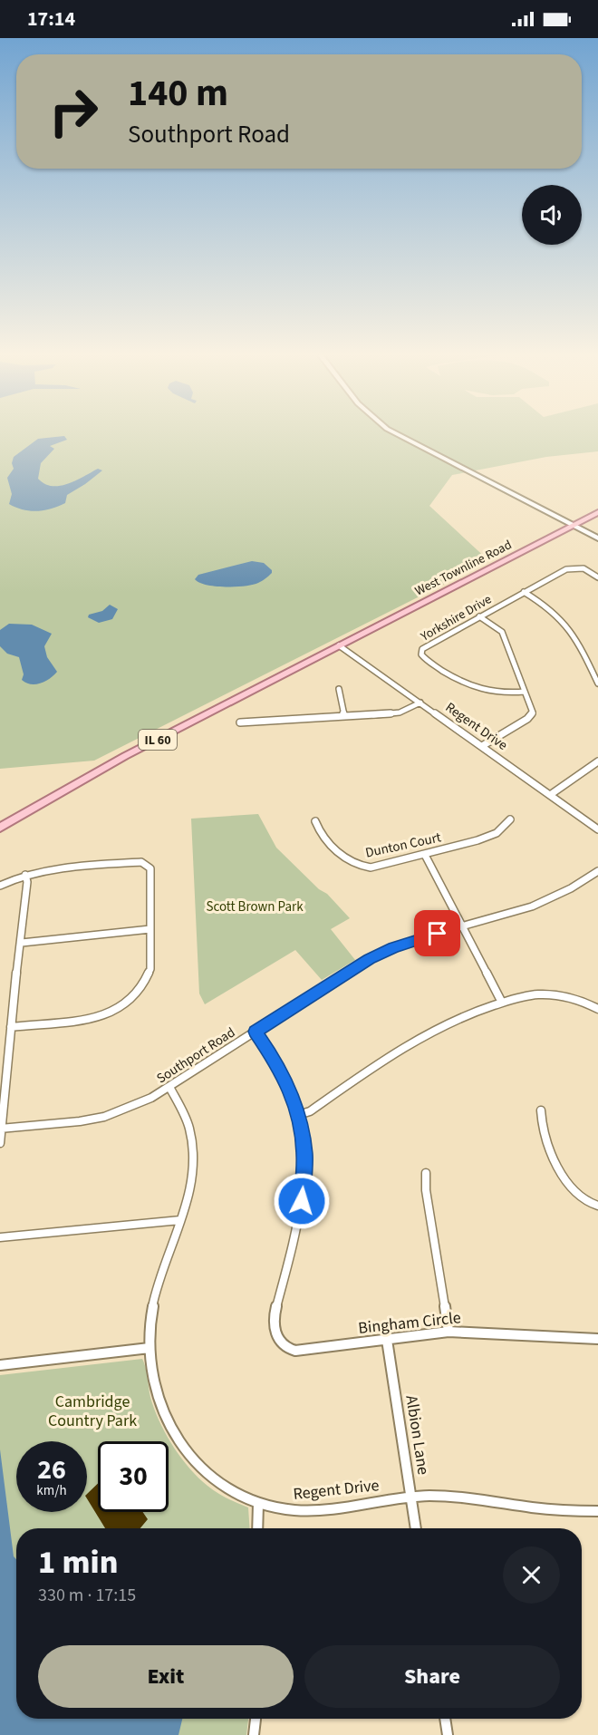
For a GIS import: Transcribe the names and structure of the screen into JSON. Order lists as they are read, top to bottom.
{
  "streets": {
    "main road": ["West Townline Road", "IL 60"],
    "street": [
      "Yorkshire Drive",
      "Regent Drive",
      "Dunton Court",
      "Southport Road",
      "Bingham Circle",
      "Albion Lane"
    ]
  },
  "crossings": [
    ["West Townline Road", "Regent Drive"],
    ["West Townline Road", "IL 60"],
    ["Regent Drive", "IL 60"],
    ["Regent Drive", "Southport Road"],
    ["Regent Drive", "Albion Lane"],
    ["Bingham Circle", "Albion Lane"]
  ],
  "parks": ["Scott Brown Park", "Cambridge Country Park"],
  "page": {
    "status": "17:14",
    "turn": ["140 m", "Southport Road"],
    "speed": "26 km/h",
    "limit": "30",
    "heading": ["1 min", "330 m · 17:15"],
    "buttons": ["Exit", "Share"]
  }
}
